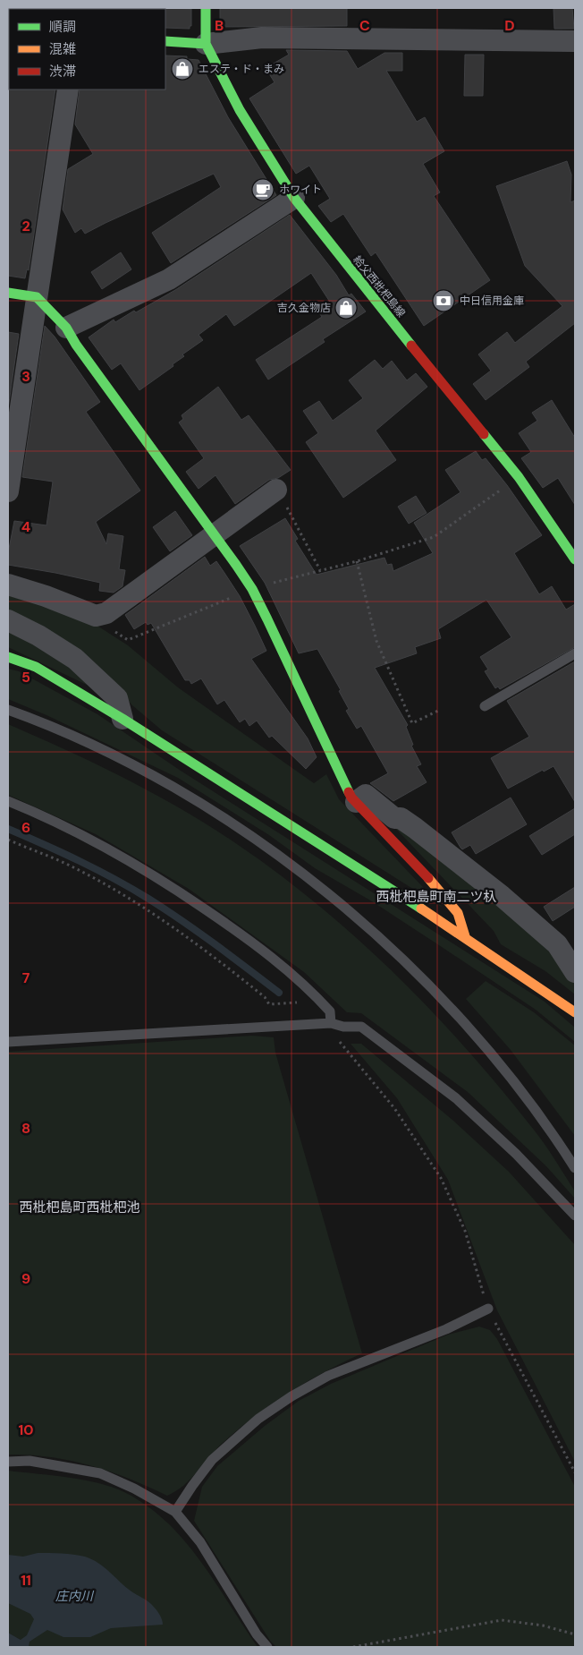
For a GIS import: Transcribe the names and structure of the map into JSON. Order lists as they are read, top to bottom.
{
  "streets": {
    "street": ["給父西枇杷島線"]
  },
  "districts": ["西枇杷島町南二ツ杁", "西枇杷島町西枇杷池"],
  "water": ["庄内川"],
  "places": {
    "shop": ["エステ・ド・まみ", "吉久金物店"],
    "cafe": ["ホワイト"],
    "bank": ["中日信用金庫"]
  },
  "legend": ["順調", "混雑", "渋滞"],
  "grid": {
    "columns": ["B", "C", "D"],
    "rows": [
      "2",
      "3",
      "4",
      "5",
      "6",
      "7",
      "8",
      "9",
      "10",
      "11"
    ]
  }
}
